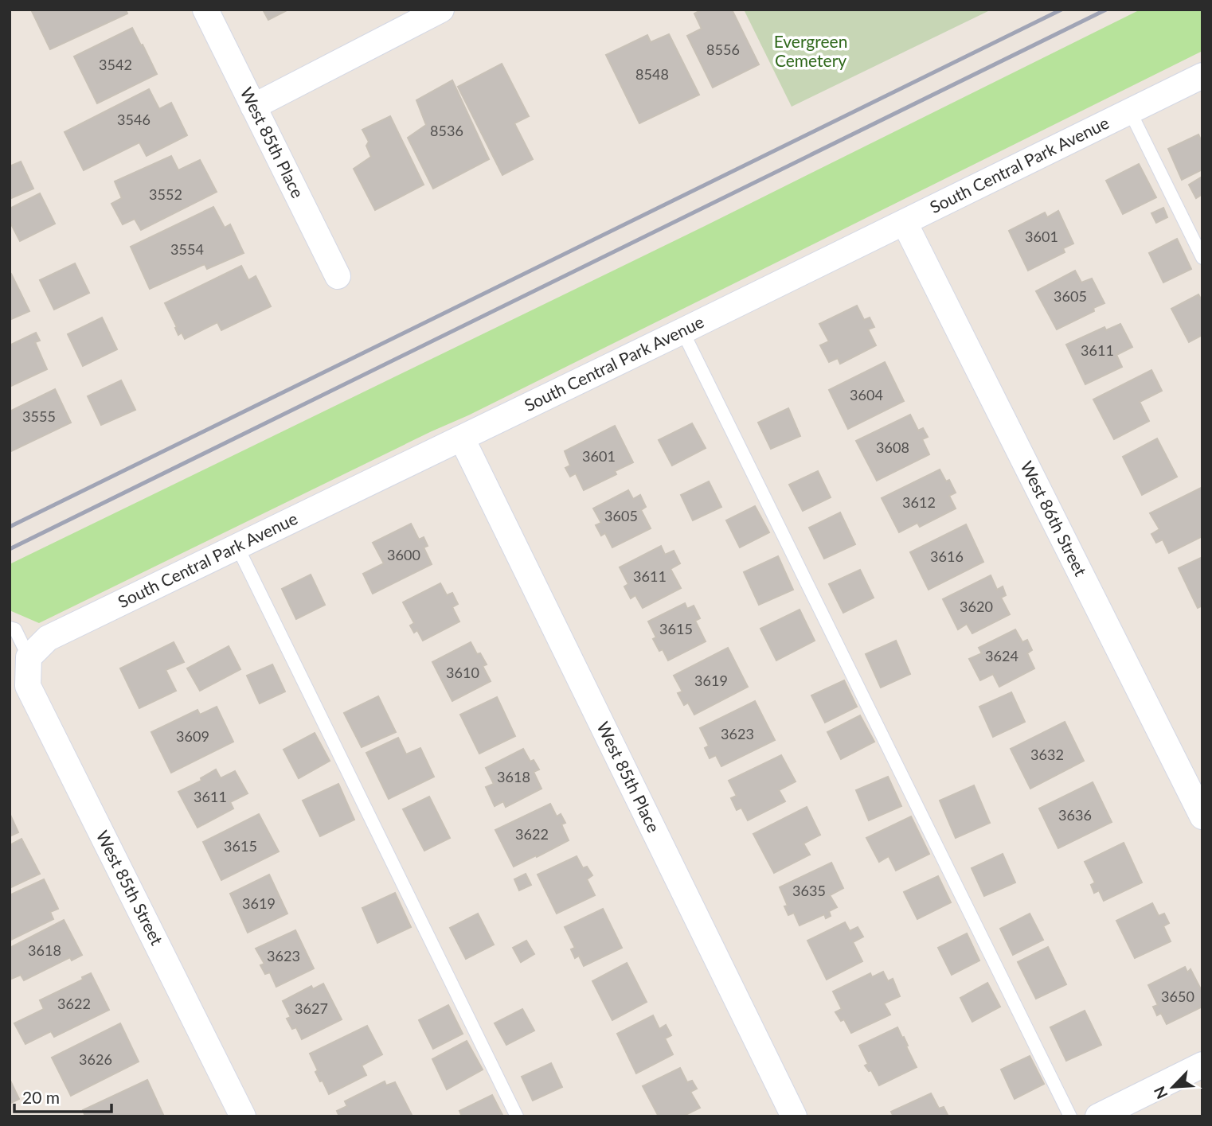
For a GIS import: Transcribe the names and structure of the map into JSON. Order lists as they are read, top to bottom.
{
  "streets": {
    "street": [
      "West 85th Place",
      "South Central Park Avenue",
      "West 86th Street",
      "West 85th Street"
    ]
  },
  "crossings": [
    ["West 85th Place", "South Central Park Avenue"],
    ["South Central Park Avenue", "West 86th Street"],
    ["South Central Park Avenue", "West 85th Street"]
  ],
  "parks": ["Evergreen Cemetery"],
  "house_numbers": [
    "8556",
    "3542",
    "8548",
    "3546",
    "8536",
    "3552",
    "3601",
    "3554",
    "3605",
    "3611",
    "3604",
    "3555",
    "3608",
    "3601",
    "3612",
    "3605",
    "3600",
    "3616",
    "3611",
    "3620",
    "3615",
    "3624",
    "3610",
    "3619",
    "3623",
    "3609",
    "3632",
    "3618",
    "3611",
    "3636",
    "3622",
    "3615",
    "3635",
    "3619",
    "3618",
    "3623",
    "3650",
    "3622",
    "3627",
    "3626"
  ],
  "scale_bar": "20 m",
  "north": "bottom left"
}
